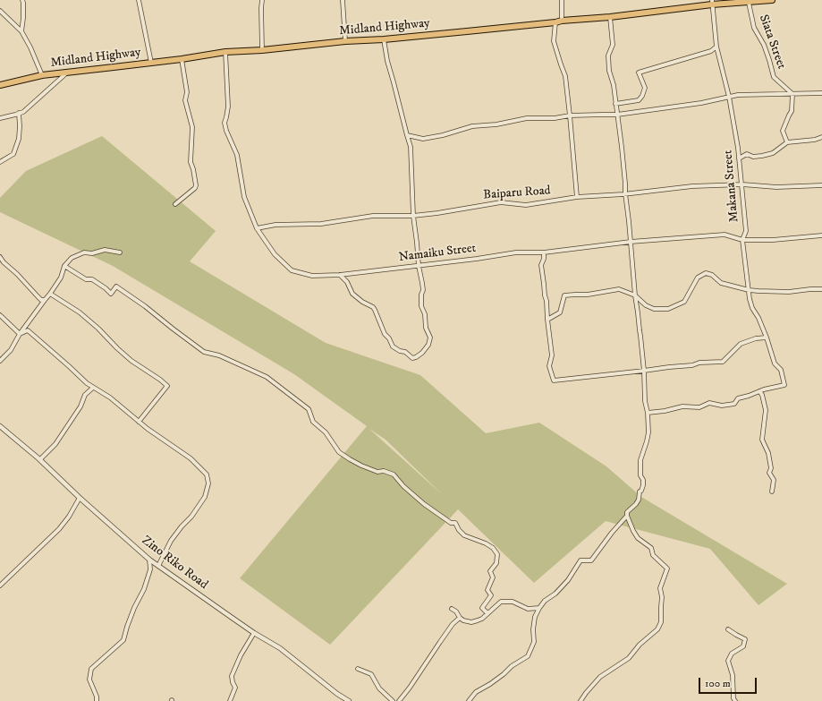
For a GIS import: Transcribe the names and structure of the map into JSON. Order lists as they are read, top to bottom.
{
  "streets": {
    "main road": ["Midland Highway"],
    "street": [
      "Siata Street",
      "Makana Street",
      "Baiparu Road",
      "Namaiku Street",
      "Zino Riko Road"
    ]
  },
  "crossings": [
    ["Midland Highway", "Siata Street"],
    ["Midland Highway", "Makana Street"],
    ["Midland Highway", "Namaiku Street"],
    ["Makana Street", "Baiparu Road"],
    ["Makana Street", "Namaiku Street"],
    ["Baiparu Road", "Namaiku Street"]
  ],
  "scale_bar": "100 m"
}
